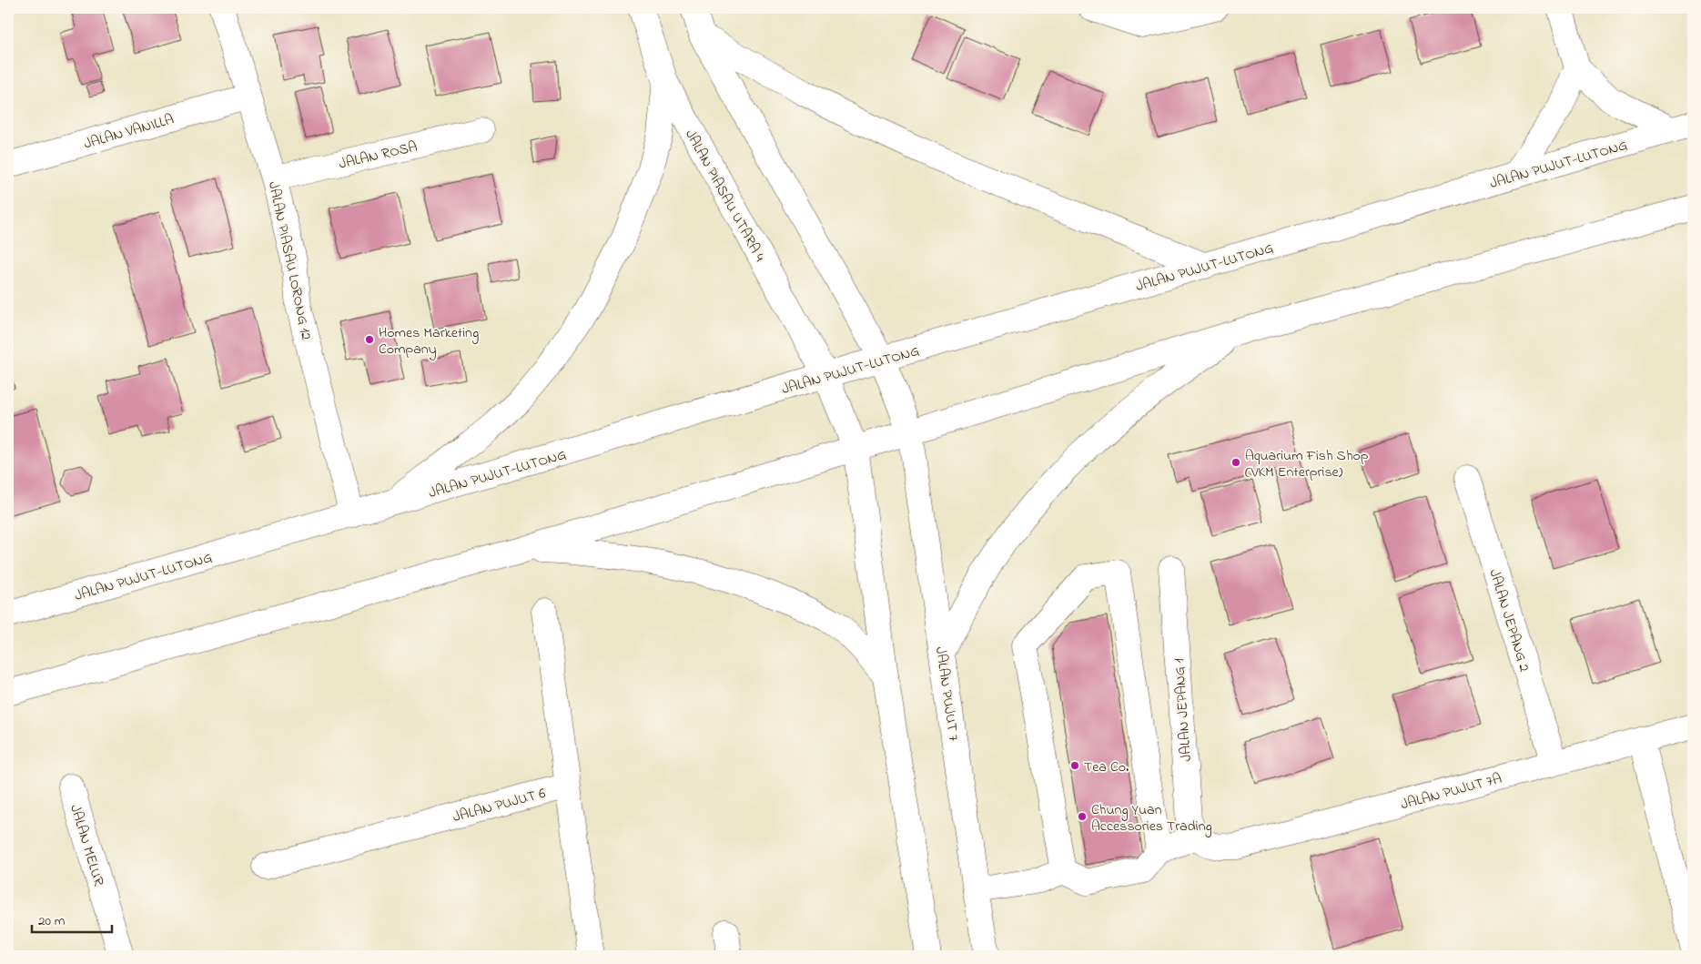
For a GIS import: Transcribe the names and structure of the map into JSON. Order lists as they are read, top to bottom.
{
  "streets": {
    "main road": [
      "JALAN VANILLA",
      "JALAN ROSA",
      "JALAN PUJUT-LUTONG",
      "JALAN PIASAU UTARA 4",
      "JALAN PIASAU LORONG 12",
      "JALAN JEPANG 2",
      "JALAN PUJUT 7",
      "JALAN JEPANG 1",
      "JALAN PUJUT 7A",
      "JALAN PUJUT 6",
      "JALAN MELUR"
    ]
  },
  "crossings": [
    ["JALAN VANILLA", "JALAN PIASAU LORONG 12"],
    ["JALAN ROSA", "JALAN PIASAU LORONG 12"],
    ["JALAN PUJUT-LUTONG", "JALAN PIASAU UTARA 4"],
    ["JALAN PUJUT-LUTONG", "JALAN PIASAU LORONG 12"],
    ["JALAN PUJUT-LUTONG", "JALAN PUJUT 7"],
    ["JALAN JEPANG 2", "JALAN PUJUT 7A"],
    ["JALAN JEPANG 1", "JALAN PUJUT 7A"]
  ],
  "places": [
    "Homes Marketing Company",
    "Aquarium Fish Shop (VKM Enterprise)",
    "Tea Co.",
    "Chung Yuan Accessories Trading"
  ],
  "scale_bar": "20 m"
}
